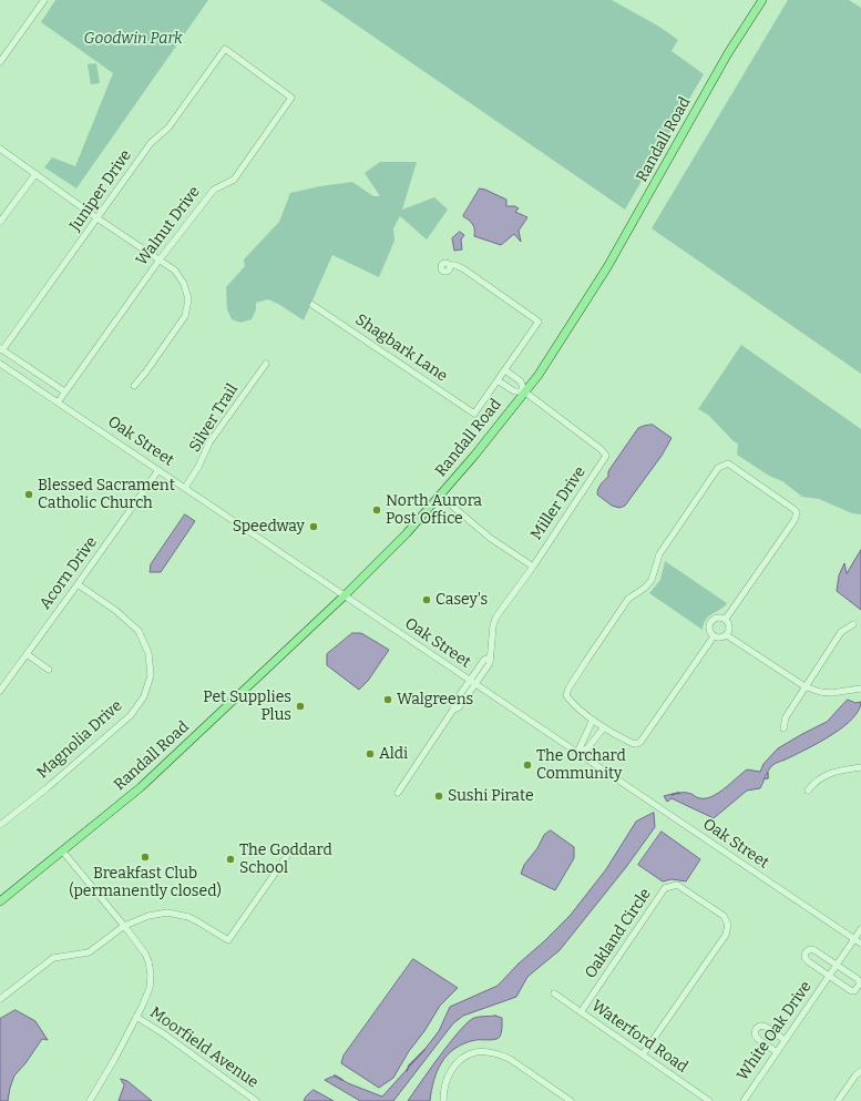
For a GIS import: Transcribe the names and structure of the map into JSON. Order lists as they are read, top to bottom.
{
  "streets": {
    "main road": ["Randall Road"],
    "street": [
      "Juniper Drive",
      "Walnut Drive",
      "Shagbark Lane",
      "Silver Trail",
      "Oak Street",
      "Miller Drive",
      "Acorn Drive",
      "Magnolia Drive",
      "Oakland Circle",
      "White Oak Drive",
      "Waterford Road",
      "Moorfield Avenue"
    ]
  },
  "crossings": [
    ["Randall Road", "Oak Street"],
    ["Randall Road", "Miller Drive"],
    ["Juniper Drive", "Walnut Drive"],
    ["Walnut Drive", "Oak Street"],
    ["Silver Trail", "Oak Street"],
    ["Oak Street", "Miller Drive"],
    ["Oak Street", "Acorn Drive"],
    ["Oak Street", "White Oak Drive"],
    ["Acorn Drive", "Magnolia Drive"],
    ["Oakland Circle", "Waterford Road"]
  ],
  "parks": ["Goodwin Park"],
  "places": [
    "Blessed Sacrament Catholic Church",
    "North Aurora Post Office",
    "Speedway",
    "Casey's",
    "Walgreens",
    "Pet Supplies Plus",
    "Aldi",
    "The Orchard Community",
    "Sushi Pirate",
    "Breakfast Club (permanently closed)",
    "The Goddard School"
  ]
}
